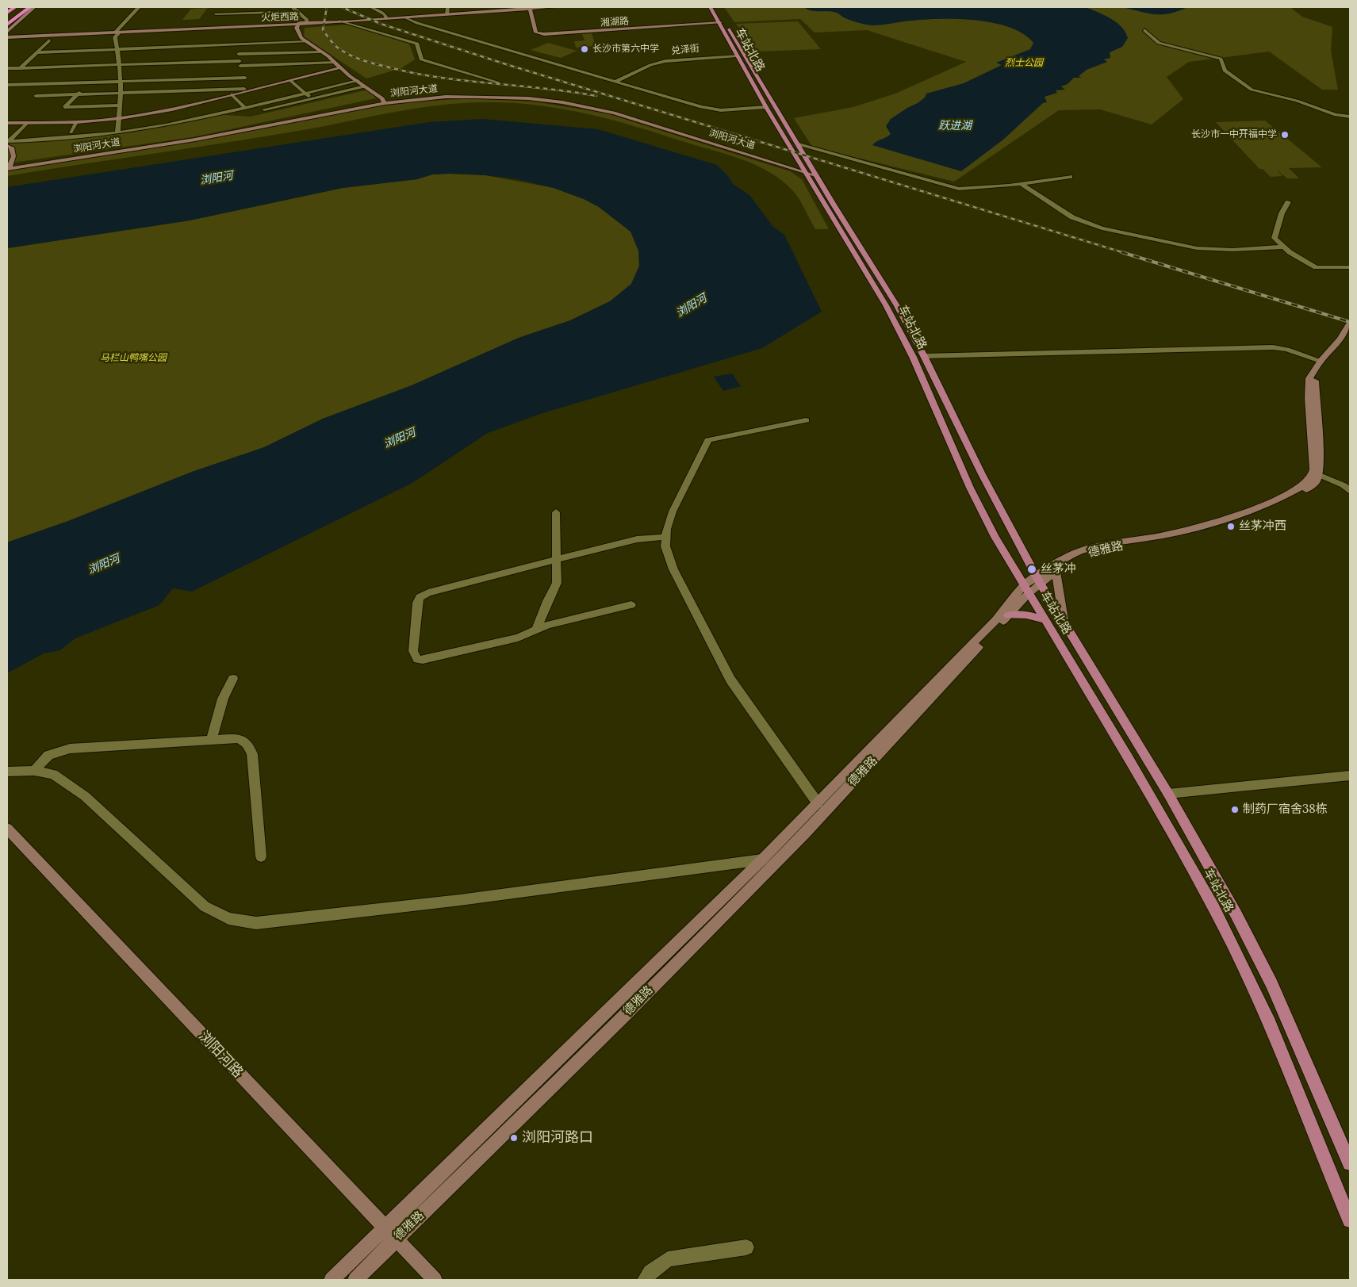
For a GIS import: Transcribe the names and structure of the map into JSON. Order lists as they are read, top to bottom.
{
  "streets": {
    "main road": ["车站北路"],
    "street": [
      "火炬西路",
      "湘湖路",
      "兑泽街",
      "浏阳河大道",
      "德雅路",
      "浏阳河路"
    ]
  },
  "crossings": [
    ["火炬西路", "湘湖路"],
    ["湘湖路", "车站北路"],
    ["兑泽街", "车站北路"],
    ["车站北路", "浏阳河大道"],
    ["车站北路", "德雅路"],
    ["德雅路", "浏阳河路"]
  ],
  "water": ["跃进湖", "浏阳河"],
  "parks": ["烈士公园", "马栏山鸭嘴公园"],
  "places": [
    "长沙市第六中学",
    "长沙市一中开福中学",
    "丝茅冲西",
    "丝茅冲",
    "制药厂宿舍38栋",
    "浏阳河路口"
  ]
}
